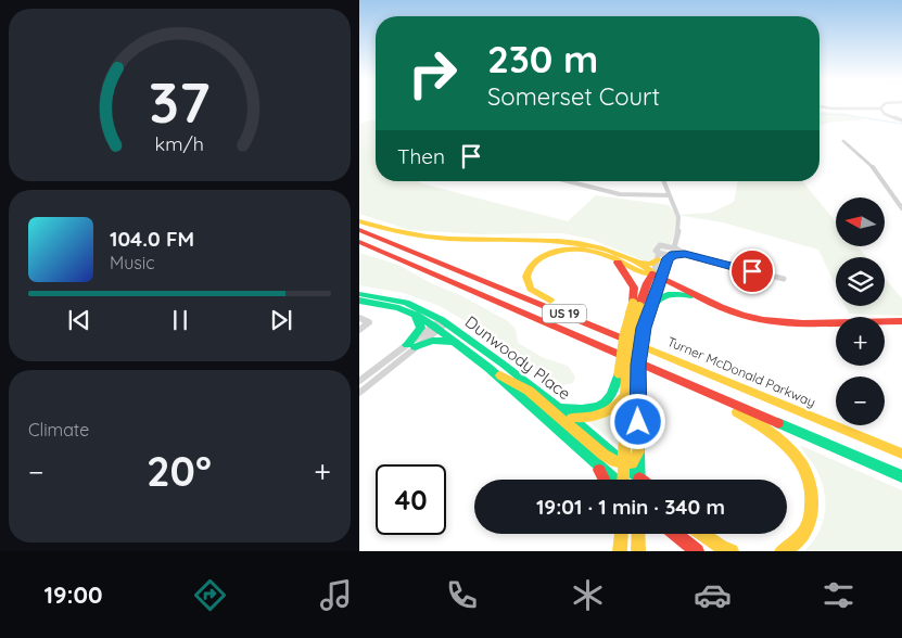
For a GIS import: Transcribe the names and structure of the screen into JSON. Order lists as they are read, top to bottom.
{
  "streets": {
    "main road": ["US 19", "Dunwoody Place", "Turner McDonald Parkway"]
  },
  "north": "left",
  "page": {
    "turn": ["230 m", "Somerset Court"],
    "then": "Then",
    "map_buttons": ["+", "−"],
    "song": ["104.0 FM", "Music"],
    "tile": "Climate",
    "heat": ["−", "20°", "+"],
    "limit": "40",
    "trip": "19:01 · 1 min · 340 m",
    "tabs": "19:00",
    "gauge": ["37", "km/h"]
  }
}
